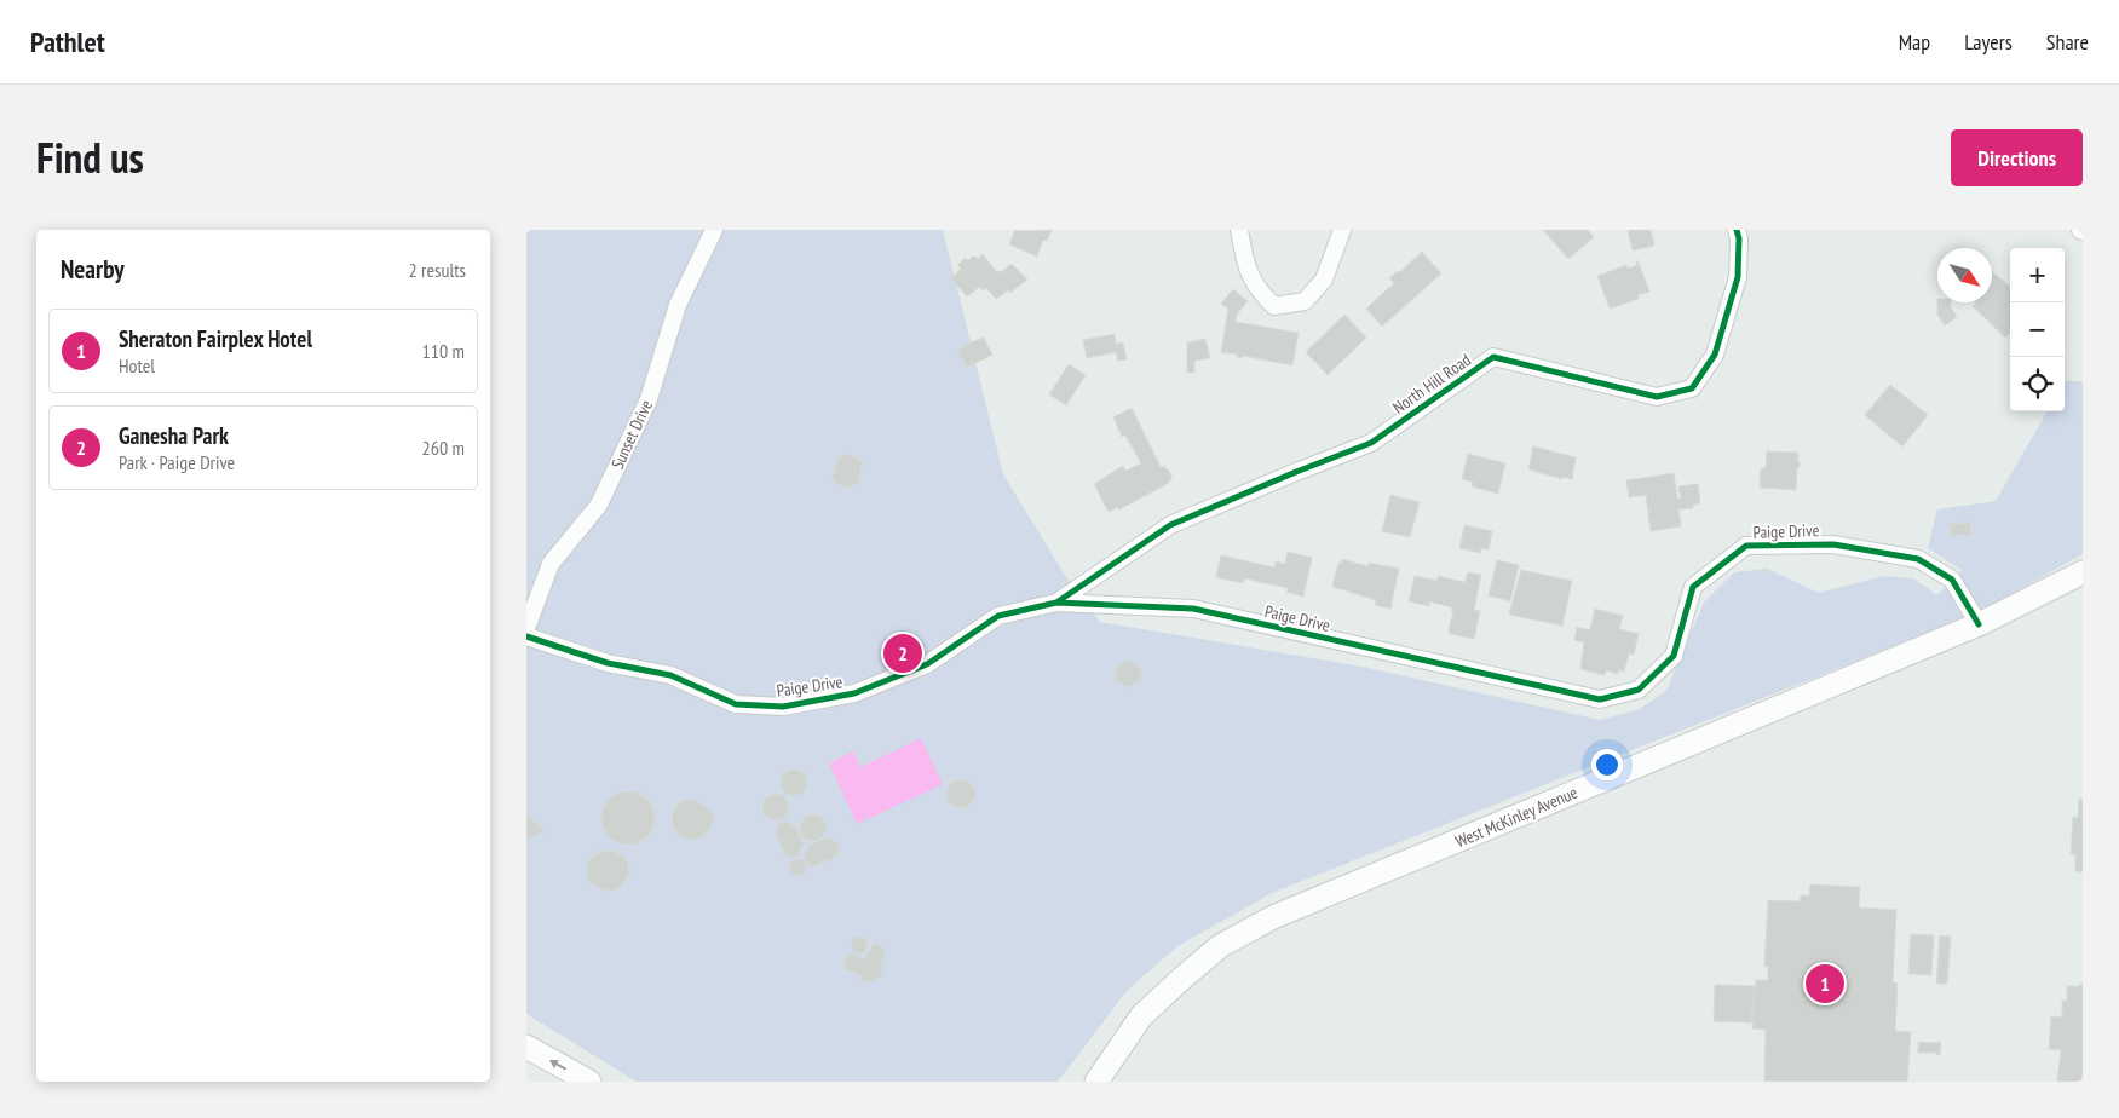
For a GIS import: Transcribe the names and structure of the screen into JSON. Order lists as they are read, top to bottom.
{
  "streets": {
    "main road": ["West McKinley Avenue"],
    "street": ["North Hill Road", "Sunset Drive", "Paige Drive"]
  },
  "crossings": [
    ["North Hill Road", "Paige Drive"],
    ["Paige Drive", "West McKinley Avenue"]
  ],
  "north": "bottom right",
  "page": {
    "header": "Pathlet",
    "nav": ["Map", "Layers", "Share"],
    "title": "Find us",
    "buttons": "Directions",
    "heading": ["Nearby", "2 results"],
    "map_buttons": ["+", "−"],
    "list": [
      {
        "mark": "1",
        "name": "Sheraton Fairplex Hotel",
        "note": "Hotel",
        "value": "110 m"
      },
      {
        "mark": "2",
        "name": "Ganesha Park",
        "note": "Park · Paige Drive",
        "value": "260 m"
      }
    ],
    "pins": ["2", "1"]
  }
}
